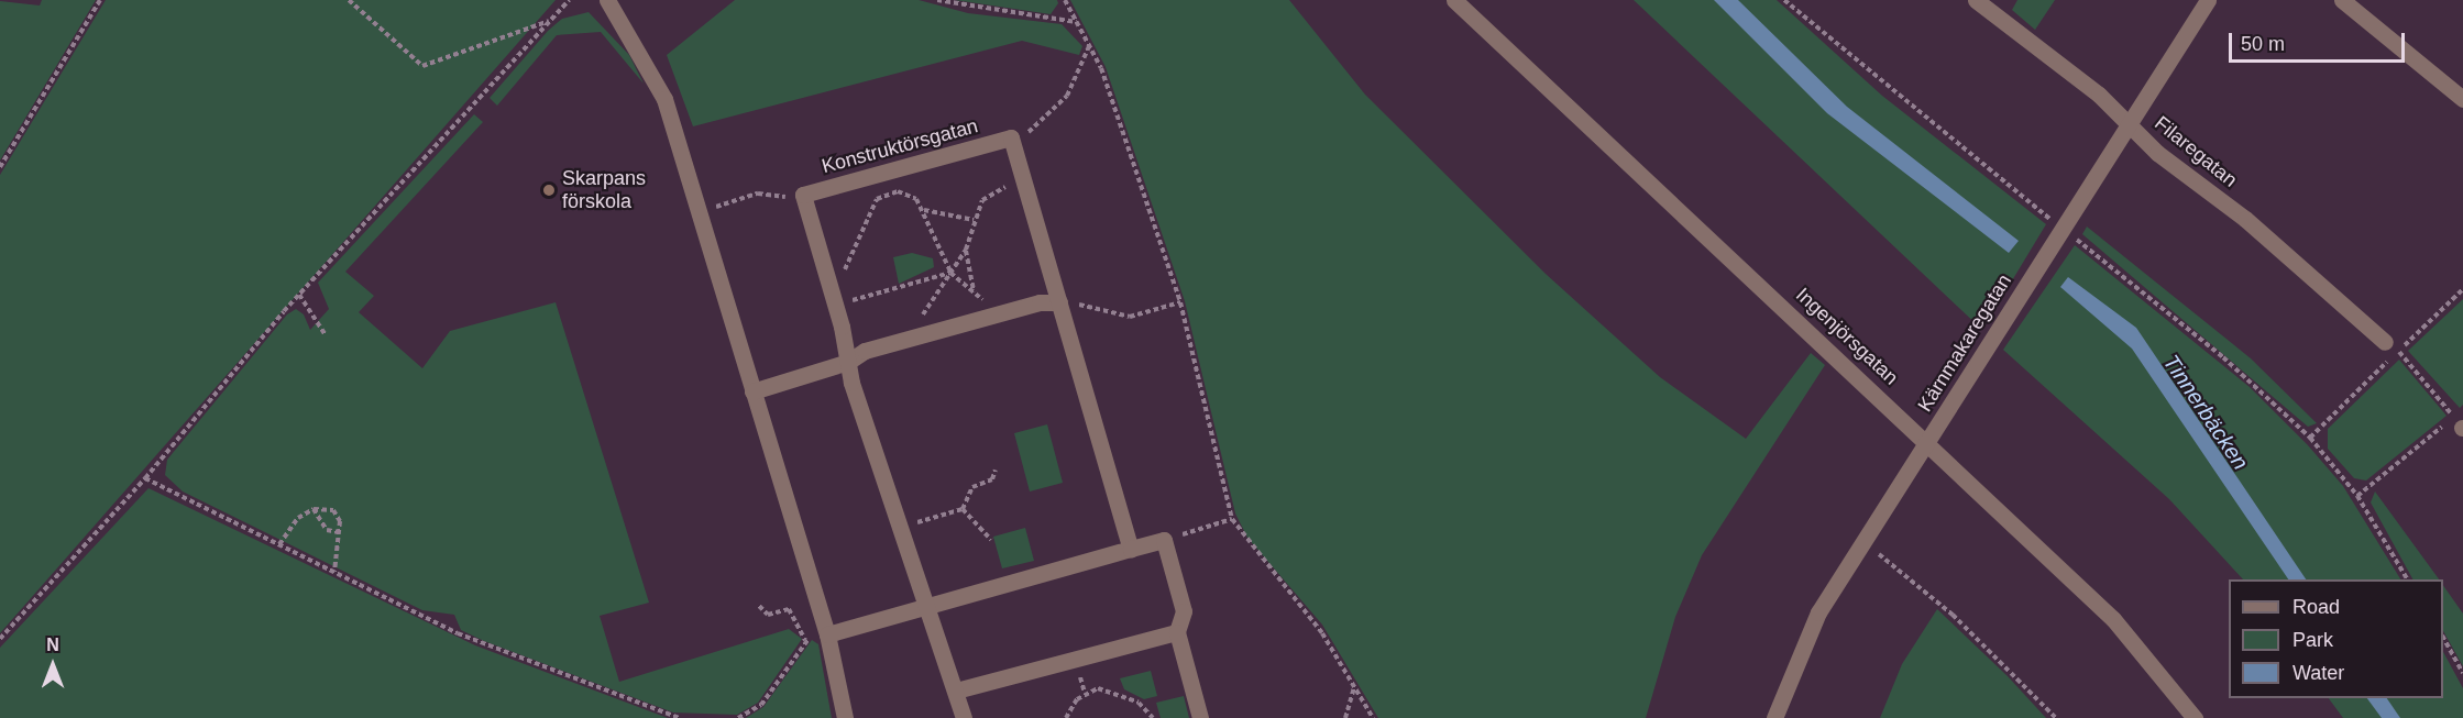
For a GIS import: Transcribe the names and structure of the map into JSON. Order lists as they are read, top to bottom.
{
  "streets": {
    "street": [
      "Konstruktörsgatan",
      "Filaregatan",
      "Ingenjörsgatan",
      "Kärnmakaregatan"
    ]
  },
  "crossings": [
    ["Filaregatan", "Kärnmakaregatan"],
    ["Ingenjörsgatan", "Kärnmakaregatan"]
  ],
  "water": ["Tinnerbäcken"],
  "places": ["Skarpans förskola"],
  "legend": ["Road", "Park", "Water"],
  "scale_bar": "50 m",
  "north": "top"
}
